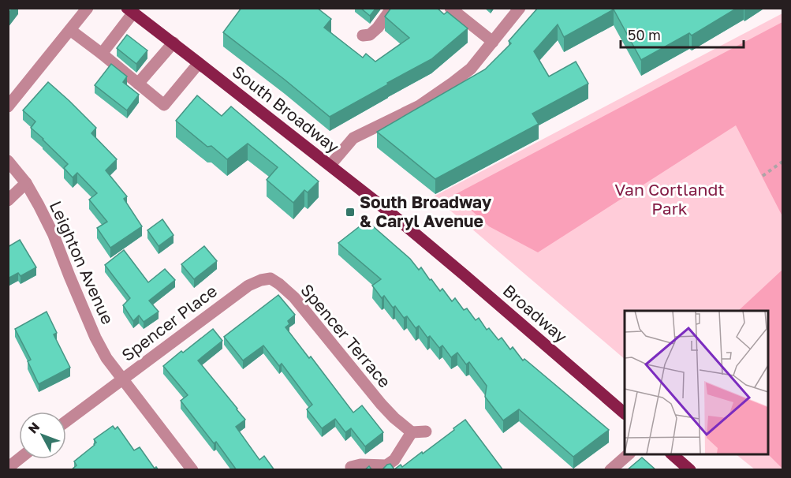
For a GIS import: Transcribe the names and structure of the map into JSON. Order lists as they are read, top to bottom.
{
  "streets": {
    "main road": ["South Broadway", "Broadway"],
    "street": ["Leighton Avenue", "Spencer Place", "Spencer Terrace"]
  },
  "crossings": [
    ["South Broadway", "Broadway"],
    ["Leighton Avenue", "Spencer Place"],
    ["Spencer Place", "Spencer Terrace"]
  ],
  "parks": ["Van Cortlandt Park"],
  "places": {
    "transit": ["South Broadway & Caryl Avenue"]
  },
  "scale_bar": "50 m",
  "north": "top left"
}
